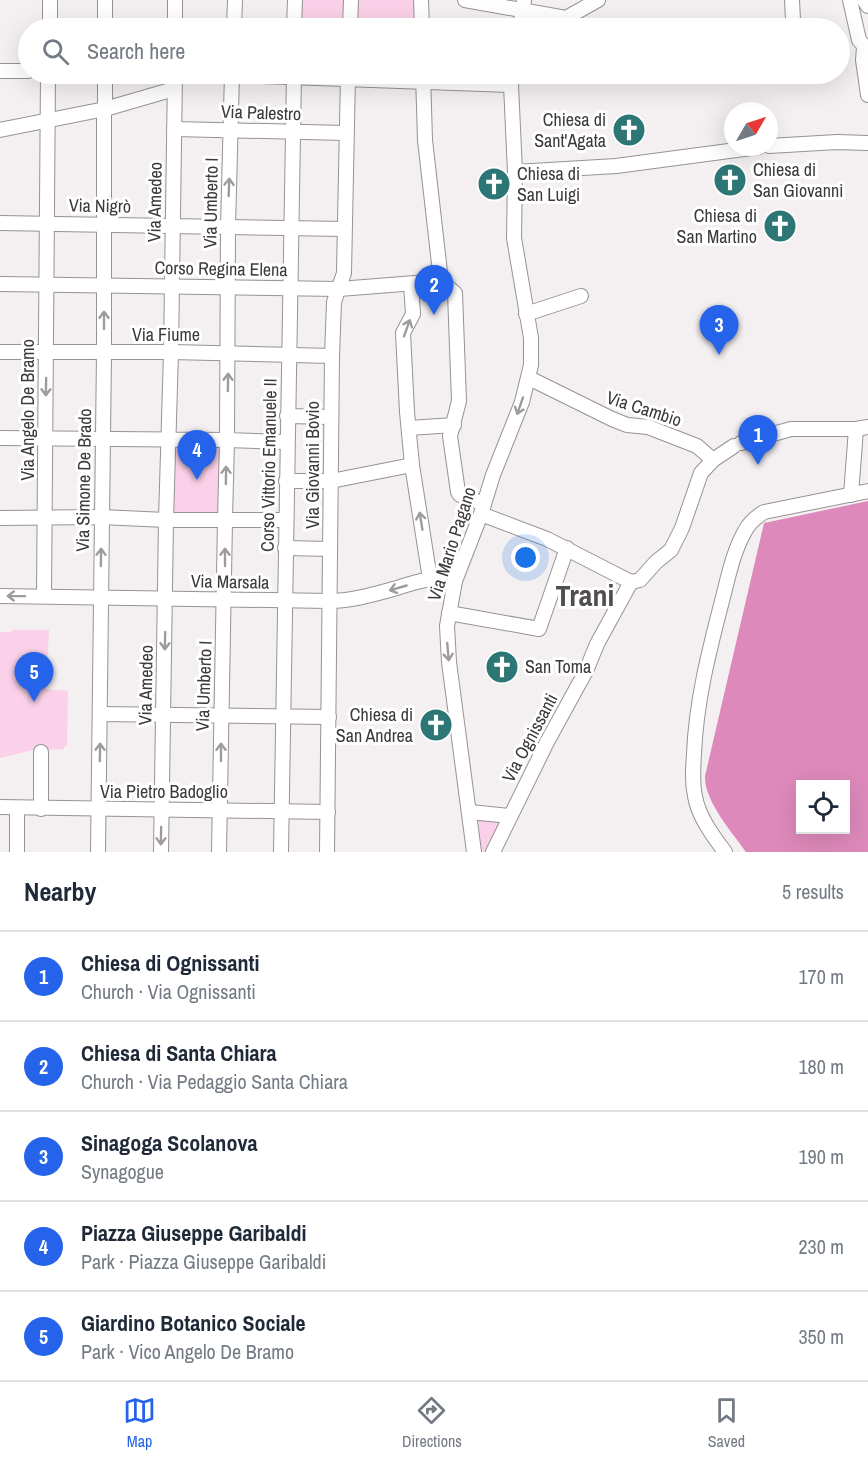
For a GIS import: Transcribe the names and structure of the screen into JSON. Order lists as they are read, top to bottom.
{
  "streets": {
    "street": [
      "Via Palestro",
      "Via Amedeo",
      "Via Umberto I",
      "Via Nigrò",
      "Corso Regina Elena",
      "Via Fiume",
      "Via Cambio",
      "Via Angelo De Bramo",
      "Corso Vittorio Emanuele II",
      "Via Giovanni Bovio",
      "Via Simone De Brado",
      "Via Mario Pagano",
      "Via Marsala",
      "Via Ognissanti",
      "Via Pietro Badoglio"
    ]
  },
  "crossings": [
    ["Via Palestro", "Via Amedeo"],
    ["Via Palestro", "Via Umberto I"],
    ["Via Palestro", "Corso Vittorio Emanuele II"],
    ["Via Palestro", "Via Giovanni Bovio"],
    ["Via Amedeo", "Via Nigrò"],
    ["Via Amedeo", "Corso Regina Elena"],
    ["Via Amedeo", "Via Fiume"],
    ["Via Amedeo", "Via Marsala"],
    ["Via Amedeo", "Via Pietro Badoglio"],
    ["Via Umberto I", "Via Nigrò"],
    ["Via Umberto I", "Corso Regina Elena"],
    ["Via Umberto I", "Via Fiume"],
    ["Via Umberto I", "Via Marsala"],
    ["Via Umberto I", "Via Pietro Badoglio"],
    ["Via Nigrò", "Via Angelo De Bramo"],
    ["Via Nigrò", "Corso Vittorio Emanuele II"],
    ["Via Nigrò", "Via Giovanni Bovio"],
    ["Via Nigrò", "Via Simone De Brado"],
    ["Corso Regina Elena", "Via Angelo De Bramo"],
    ["Corso Regina Elena", "Corso Vittorio Emanuele II"],
    ["Corso Regina Elena", "Via Giovanni Bovio"],
    ["Corso Regina Elena", "Via Simone De Brado"],
    ["Via Fiume", "Via Angelo De Bramo"],
    ["Via Fiume", "Corso Vittorio Emanuele II"],
    ["Via Fiume", "Via Giovanni Bovio"],
    ["Via Fiume", "Via Simone De Brado"],
    ["Via Cambio", "Via Mario Pagano"],
    ["Via Angelo De Bramo", "Via Marsala"],
    ["Corso Vittorio Emanuele II", "Via Marsala"],
    ["Corso Vittorio Emanuele II", "Via Pietro Badoglio"],
    ["Via Giovanni Bovio", "Via Marsala"],
    ["Via Giovanni Bovio", "Via Pietro Badoglio"],
    ["Via Simone De Brado", "Via Marsala"],
    ["Via Simone De Brado", "Via Pietro Badoglio"],
    ["Via Mario Pagano", "Via Marsala"]
  ],
  "one_way": ["Via Umberto I"],
  "districts": ["Trani"],
  "places": {
    "church": [
      "Chiesa di Sant'Agata",
      "Chiesa di San Giovanni",
      "Chiesa di San Luigi",
      "Chiesa di San Martino",
      "San Toma",
      "Chiesa di San Andrea"
    ]
  },
  "north": "top right",
  "page": {
    "search": "Search here",
    "pins": [
      "2",
      "3",
      "1",
      "4",
      "5"
    ],
    "heading": ["Nearby", "5 results"],
    "list": [
      {
        "mark": "1",
        "name": "Chiesa di Ognissanti",
        "note": "Church · Via Ognissanti",
        "value": "170 m"
      },
      {
        "mark": "2",
        "name": "Chiesa di Santa Chiara",
        "note": "Church · Via Pedaggio Santa Chiara",
        "value": "180 m"
      },
      {
        "mark": "3",
        "name": "Sinagoga Scolanova",
        "note": "Synagogue",
        "value": "190 m"
      },
      {
        "mark": "4",
        "name": "Piazza Giuseppe Garibaldi",
        "note": "Park · Piazza Giuseppe Garibaldi",
        "value": "230 m"
      },
      {
        "mark": "5",
        "name": "Giardino Botanico Sociale",
        "note": "Park · Vico Angelo De Bramo",
        "value": "350 m"
      }
    ],
    "nav": ["Map", "Directions", "Saved"]
  }
}
